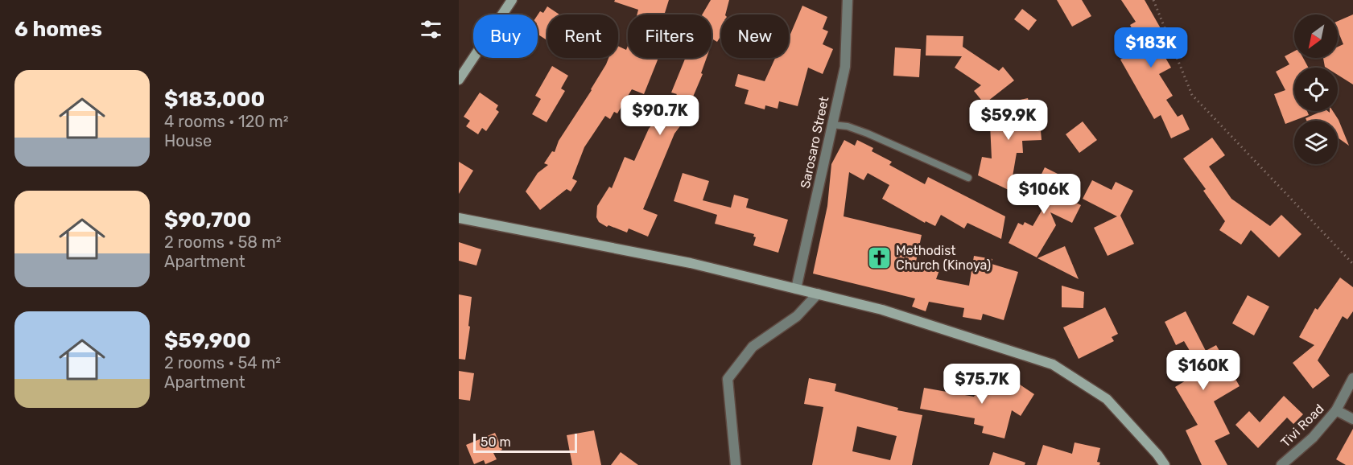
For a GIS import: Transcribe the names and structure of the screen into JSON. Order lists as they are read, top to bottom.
{
  "streets": {
    "street": ["Sarosaro Street", "Tivi Road"]
  },
  "places": {
    "church": ["Methodist Church (Kinoya)"]
  },
  "scale_bar": "50 m",
  "north": "bottom left",
  "page": {
    "heading": "6 homes",
    "chip": [
      "Buy",
      "Rent",
      "Filters",
      "New"
    ],
    "price": [
      "$183K",
      "$90.7K",
      "$59.9K",
      "$106K",
      "$160K",
      "$75.7K"
    ],
    "list": [
      {
        "name": "$183,000",
        "note": "4 rooms · 120 m² · House"
      },
      {
        "name": "$90,700",
        "note": "2 rooms · 58 m² · Apartment"
      },
      {
        "name": "$59,900",
        "note": "2 rooms · 54 m² · Apartment"
      }
    ],
    "scale": "50 m"
  }
}
